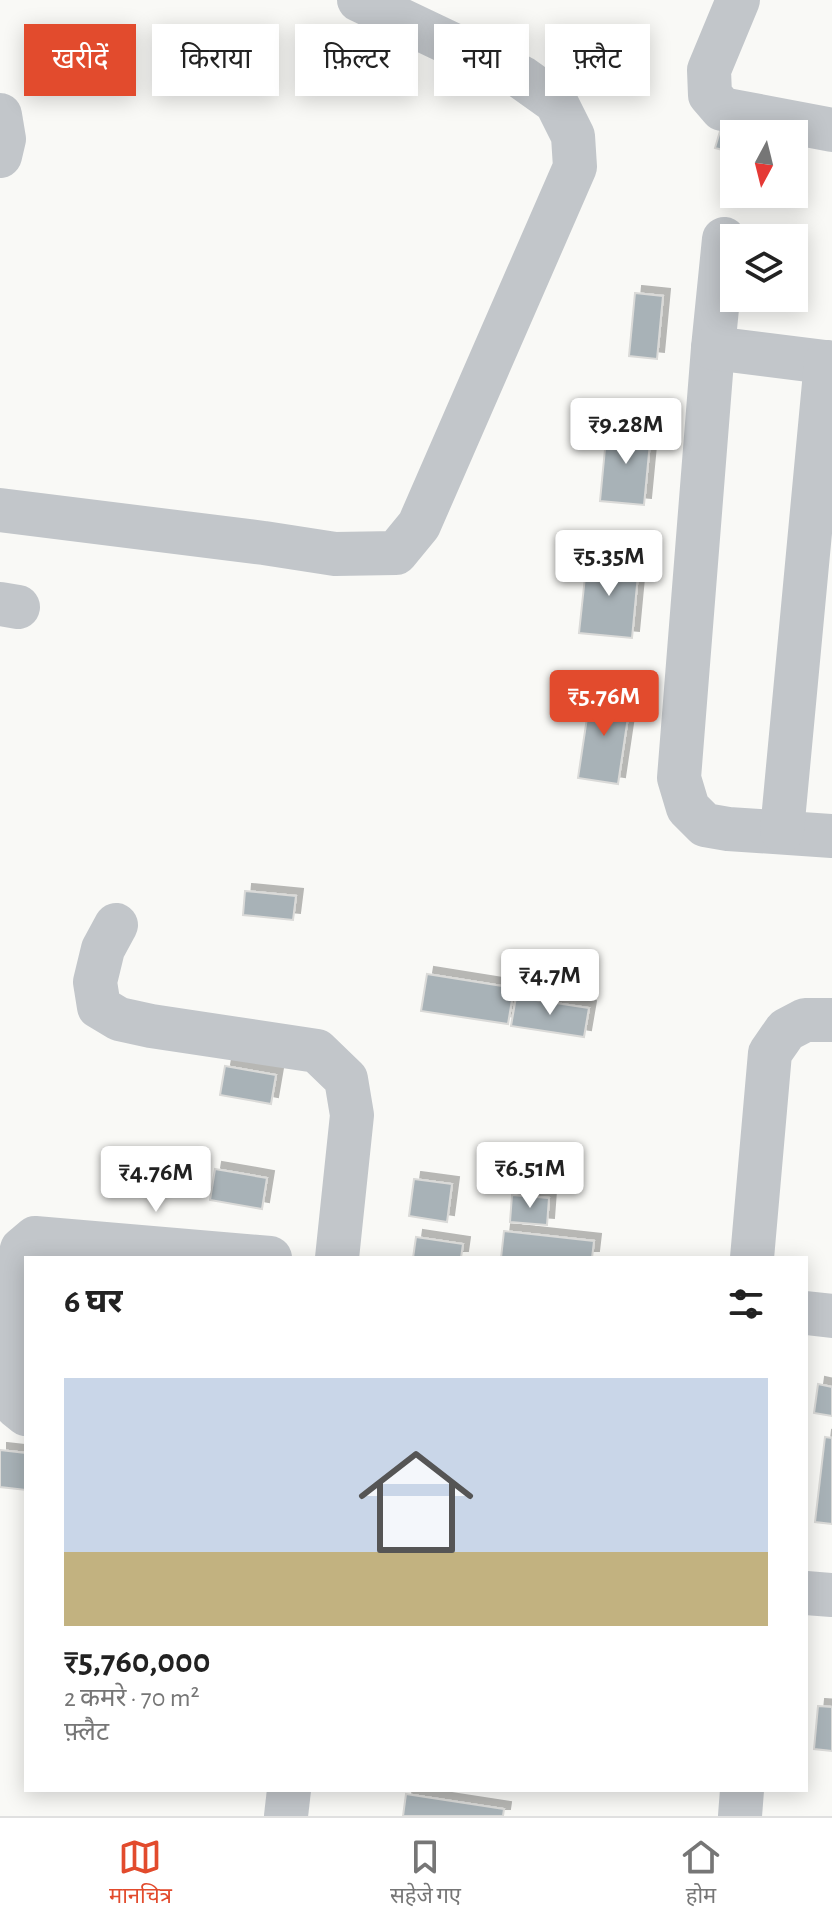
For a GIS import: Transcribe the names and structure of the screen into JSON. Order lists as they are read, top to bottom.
{
  "north": "bottom",
  "page": {
    "chip": [
      "खरीदें",
      "किराया",
      "फ़िल्टर",
      "नया",
      "फ़्लैट"
    ],
    "price": [
      "₹9.28M",
      "₹5.35M",
      "₹5.76M",
      "₹4.7M",
      "₹6.51M",
      "₹4.76M"
    ],
    "heading": "6 घर",
    "list": [
      {
        "name": "₹5,760,000",
        "note": "2 कमरे · 70 m² · फ़्लैट"
      }
    ],
    "tabs": ["मानचित्र", "सहेजे गए", "होम"]
  }
}
